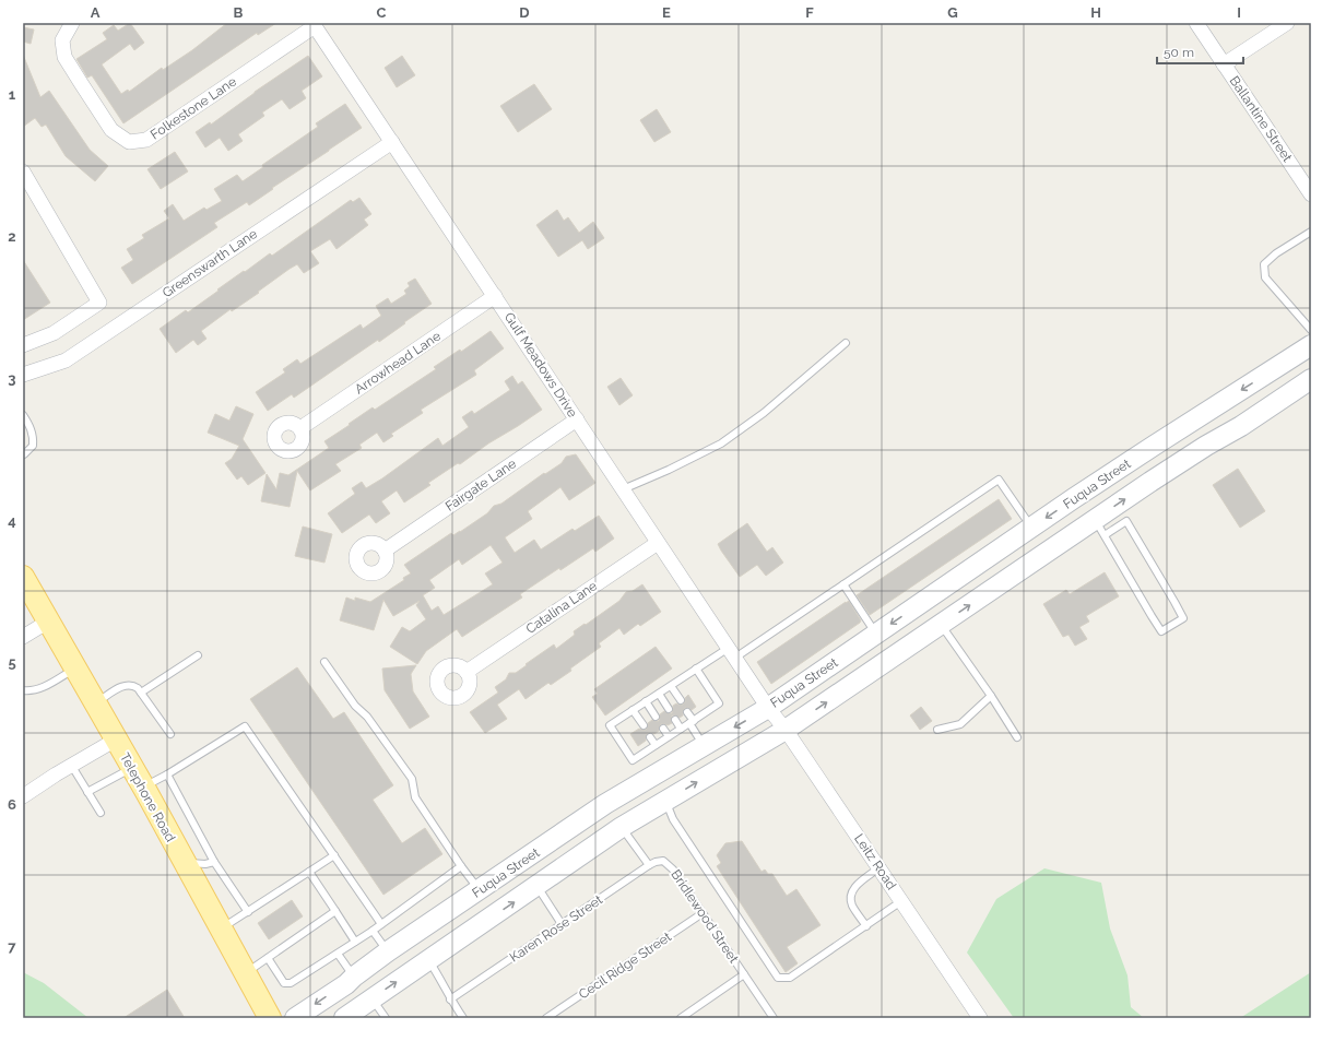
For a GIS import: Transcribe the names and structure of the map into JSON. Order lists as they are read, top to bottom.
{
  "streets": {
    "main road": ["Fuqua Street", "Telephone Road"],
    "street": [
      "Folkestone Lane",
      "Ballantine Street",
      "Greenswarth Lane",
      "Arrowhead Lane",
      "Gulf Meadows Drive",
      "Fairgate Lane",
      "Catalina Lane",
      "Leitz Road"
    ],
    "lane": ["Bridlewood Street", "Karen Rose Street", "Cecil Ridge Street"]
  },
  "crossings": [
    ["Folkestone Lane", "Gulf Meadows Drive"],
    ["Greenswarth Lane", "Gulf Meadows Drive"],
    ["Arrowhead Lane", "Gulf Meadows Drive"],
    ["Gulf Meadows Drive", "Fuqua Street"],
    ["Gulf Meadows Drive", "Fairgate Lane"],
    ["Gulf Meadows Drive", "Catalina Lane"],
    ["Gulf Meadows Drive", "Leitz Road"],
    ["Fuqua Street", "Leitz Road"],
    ["Bridlewood Street", "Karen Rose Street"],
    ["Bridlewood Street", "Cecil Ridge Street"]
  ],
  "scale_bar": "50 m",
  "grid": {
    "columns": [
      "A",
      "B",
      "C",
      "D",
      "E",
      "F",
      "G",
      "H",
      "I"
    ],
    "rows": [
      "1",
      "2",
      "3",
      "4",
      "5",
      "6",
      "7"
    ]
  }
}
